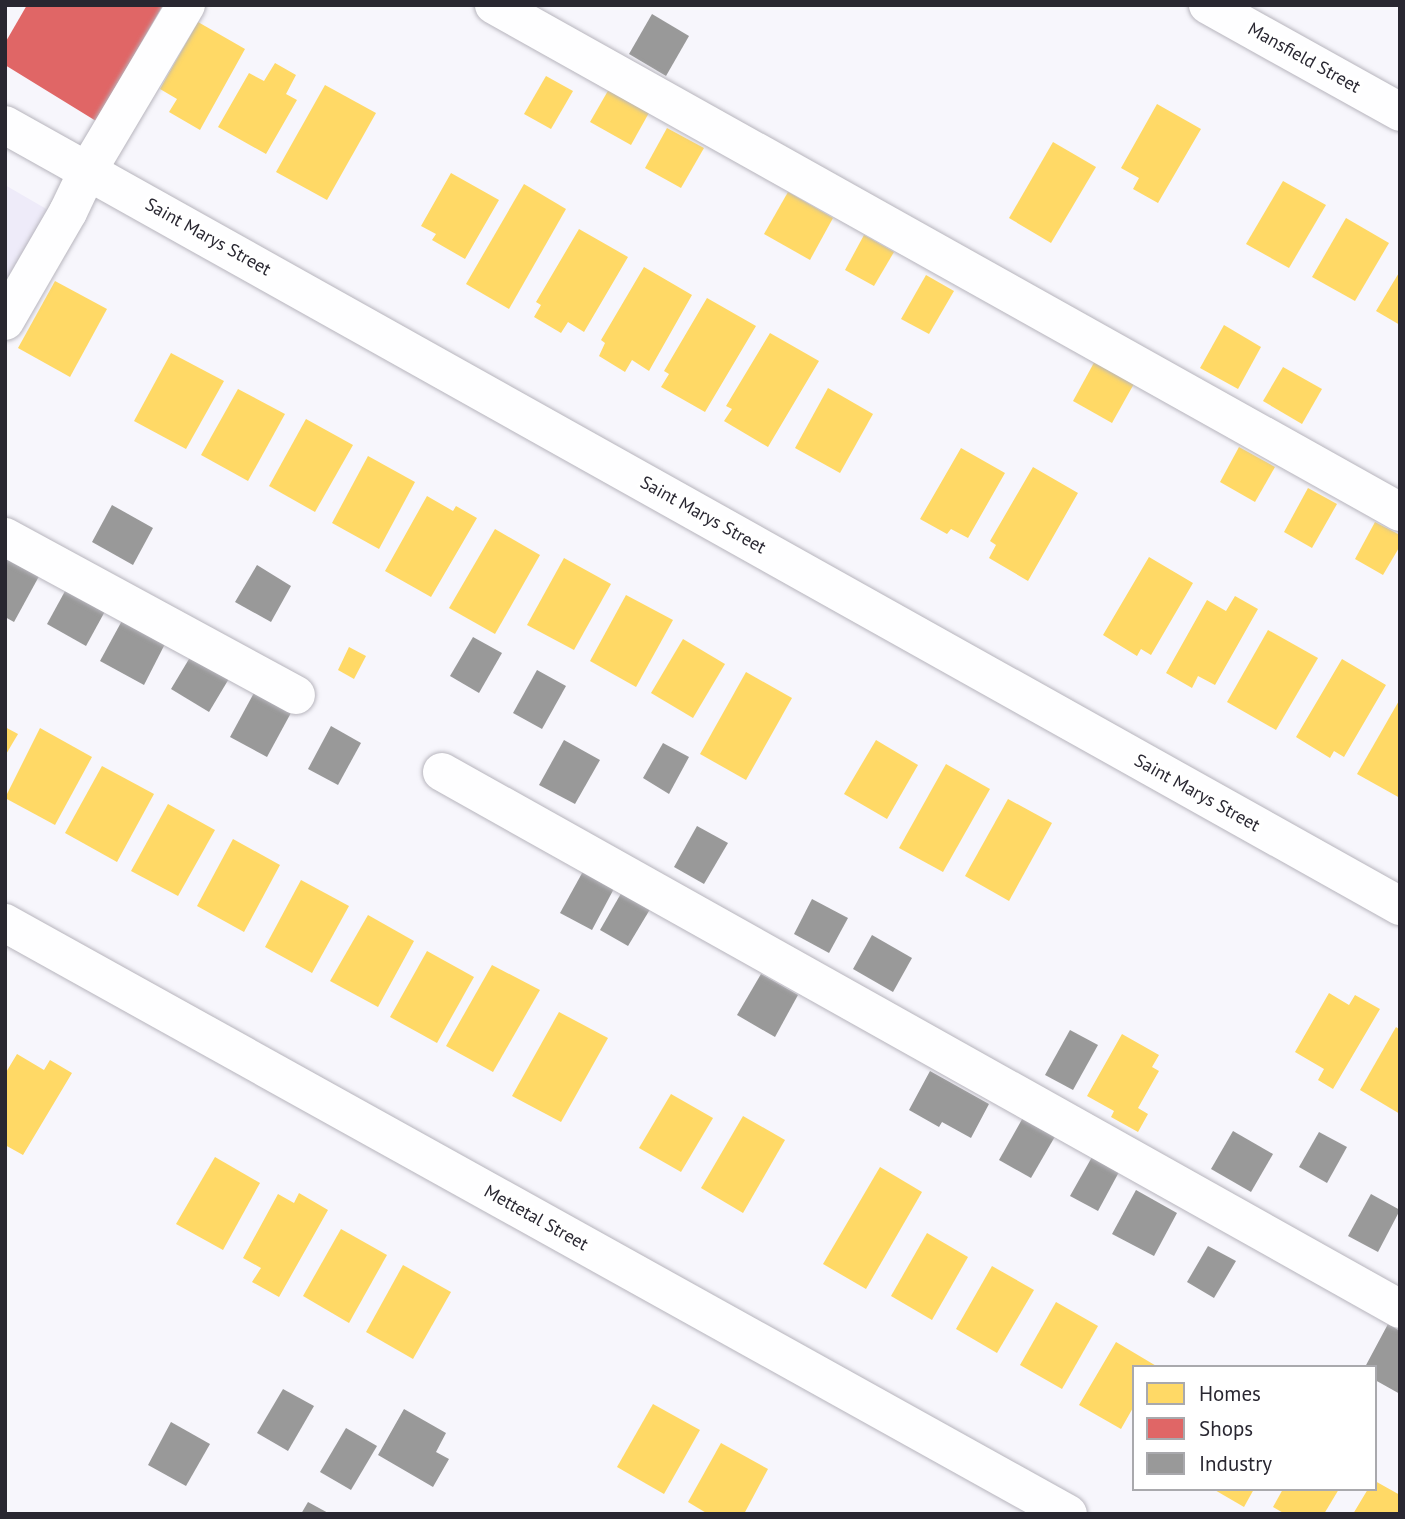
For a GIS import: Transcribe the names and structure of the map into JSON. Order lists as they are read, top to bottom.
{
  "streets": {
    "street": ["Mansfield Street", "Saint Marys Street", "Mettetal Street"]
  },
  "legend": ["Homes", "Shops", "Industry"]
}
